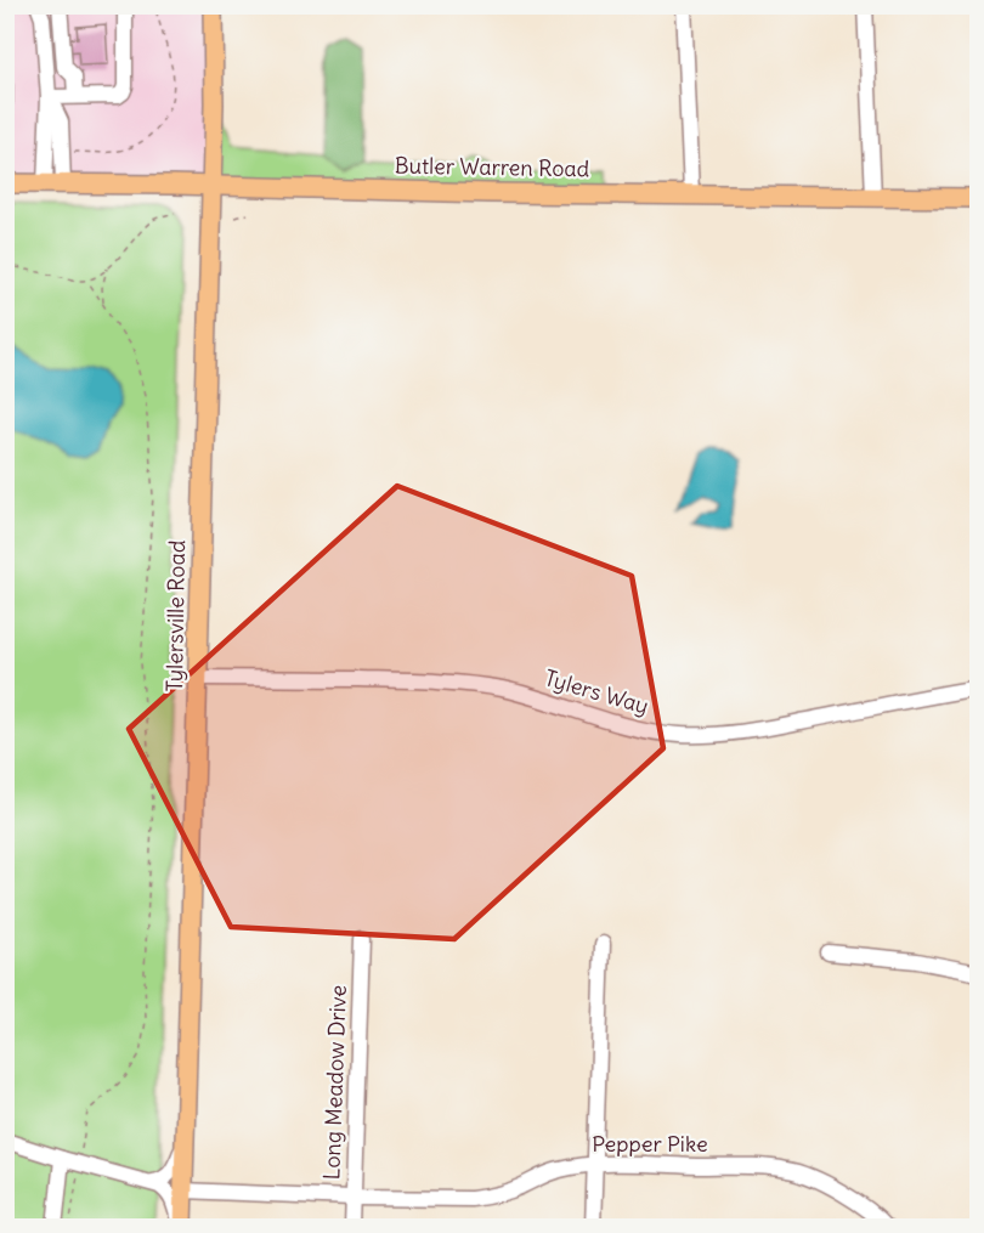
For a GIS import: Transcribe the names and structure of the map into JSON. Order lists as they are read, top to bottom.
{
  "streets": {
    "main road": ["Butler Warren Road", "Tylersville Road"],
    "street": ["Tylers Way", "Long Meadow Drive", "Pepper Pike"]
  },
  "crossings": [
    ["Butler Warren Road", "Tylersville Road"],
    ["Tylersville Road", "Tylers Way"],
    ["Tylersville Road", "Pepper Pike"],
    ["Long Meadow Drive", "Pepper Pike"]
  ]
}
